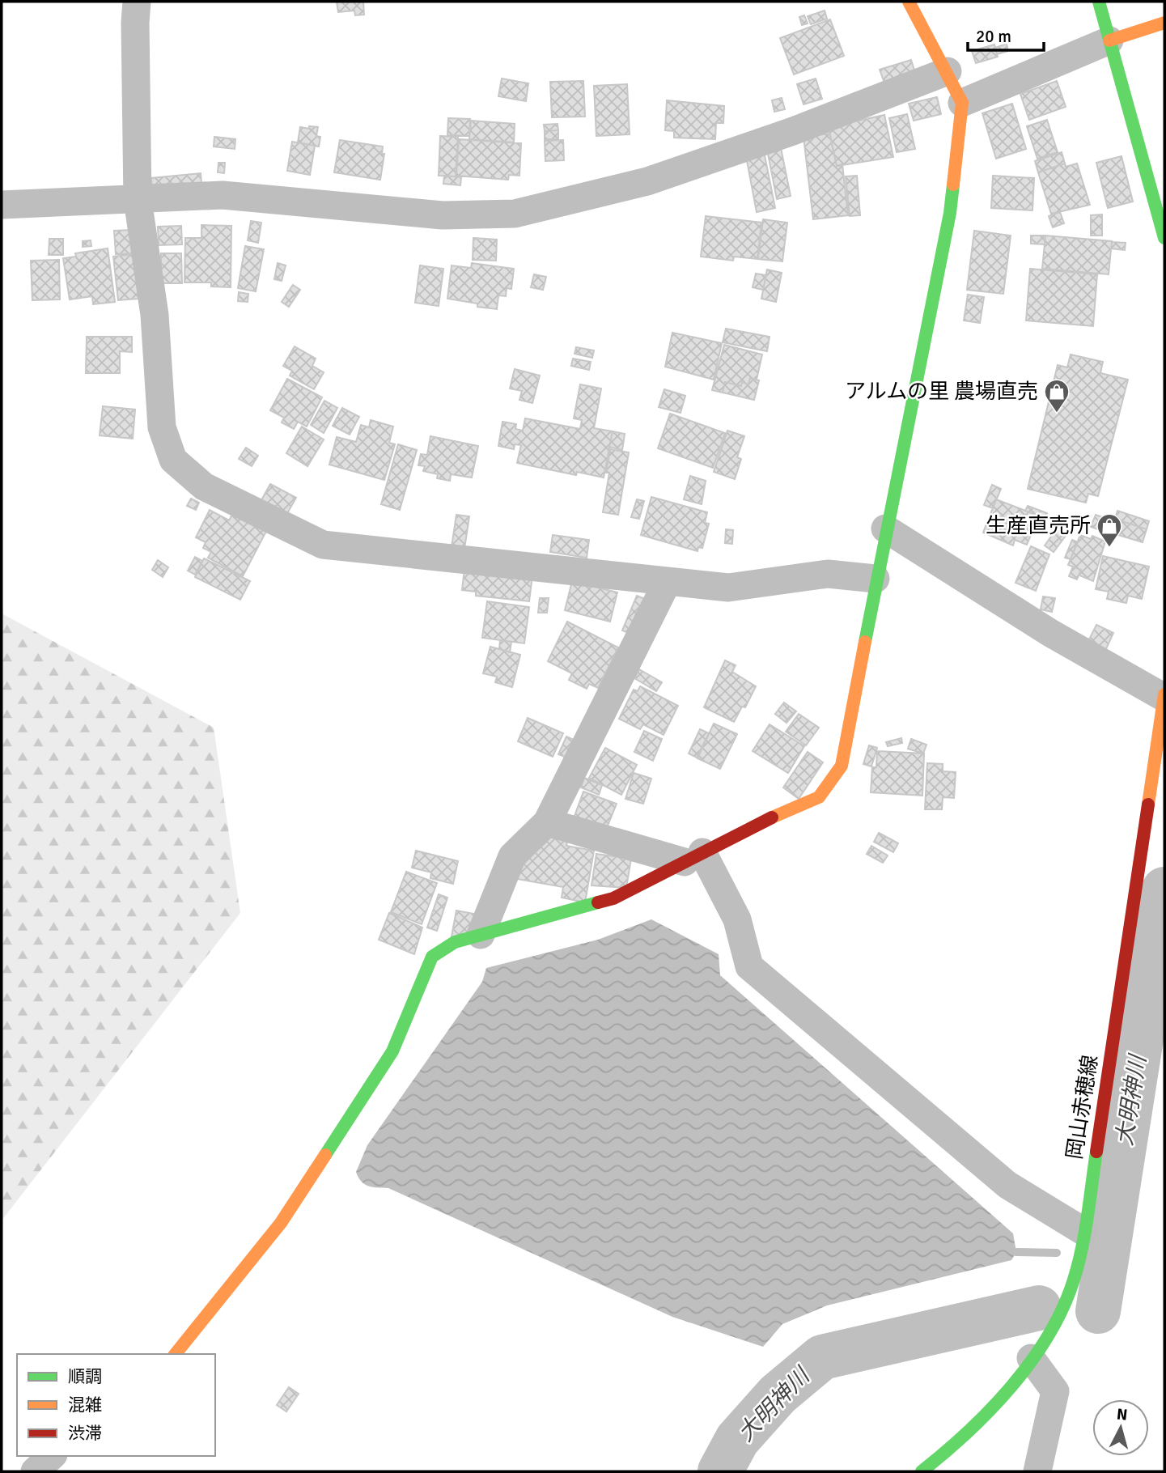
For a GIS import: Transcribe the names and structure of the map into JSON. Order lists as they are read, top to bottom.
{
  "streets": {
    "street": ["岡山赤穂線"]
  },
  "water": ["大明神川"],
  "places": {
    "shop": ["アルムの里 農場直売", "生産直売所"]
  },
  "legend": ["順調", "混雑", "渋滞"],
  "scale_bar": "20 m",
  "north": "top"
}
